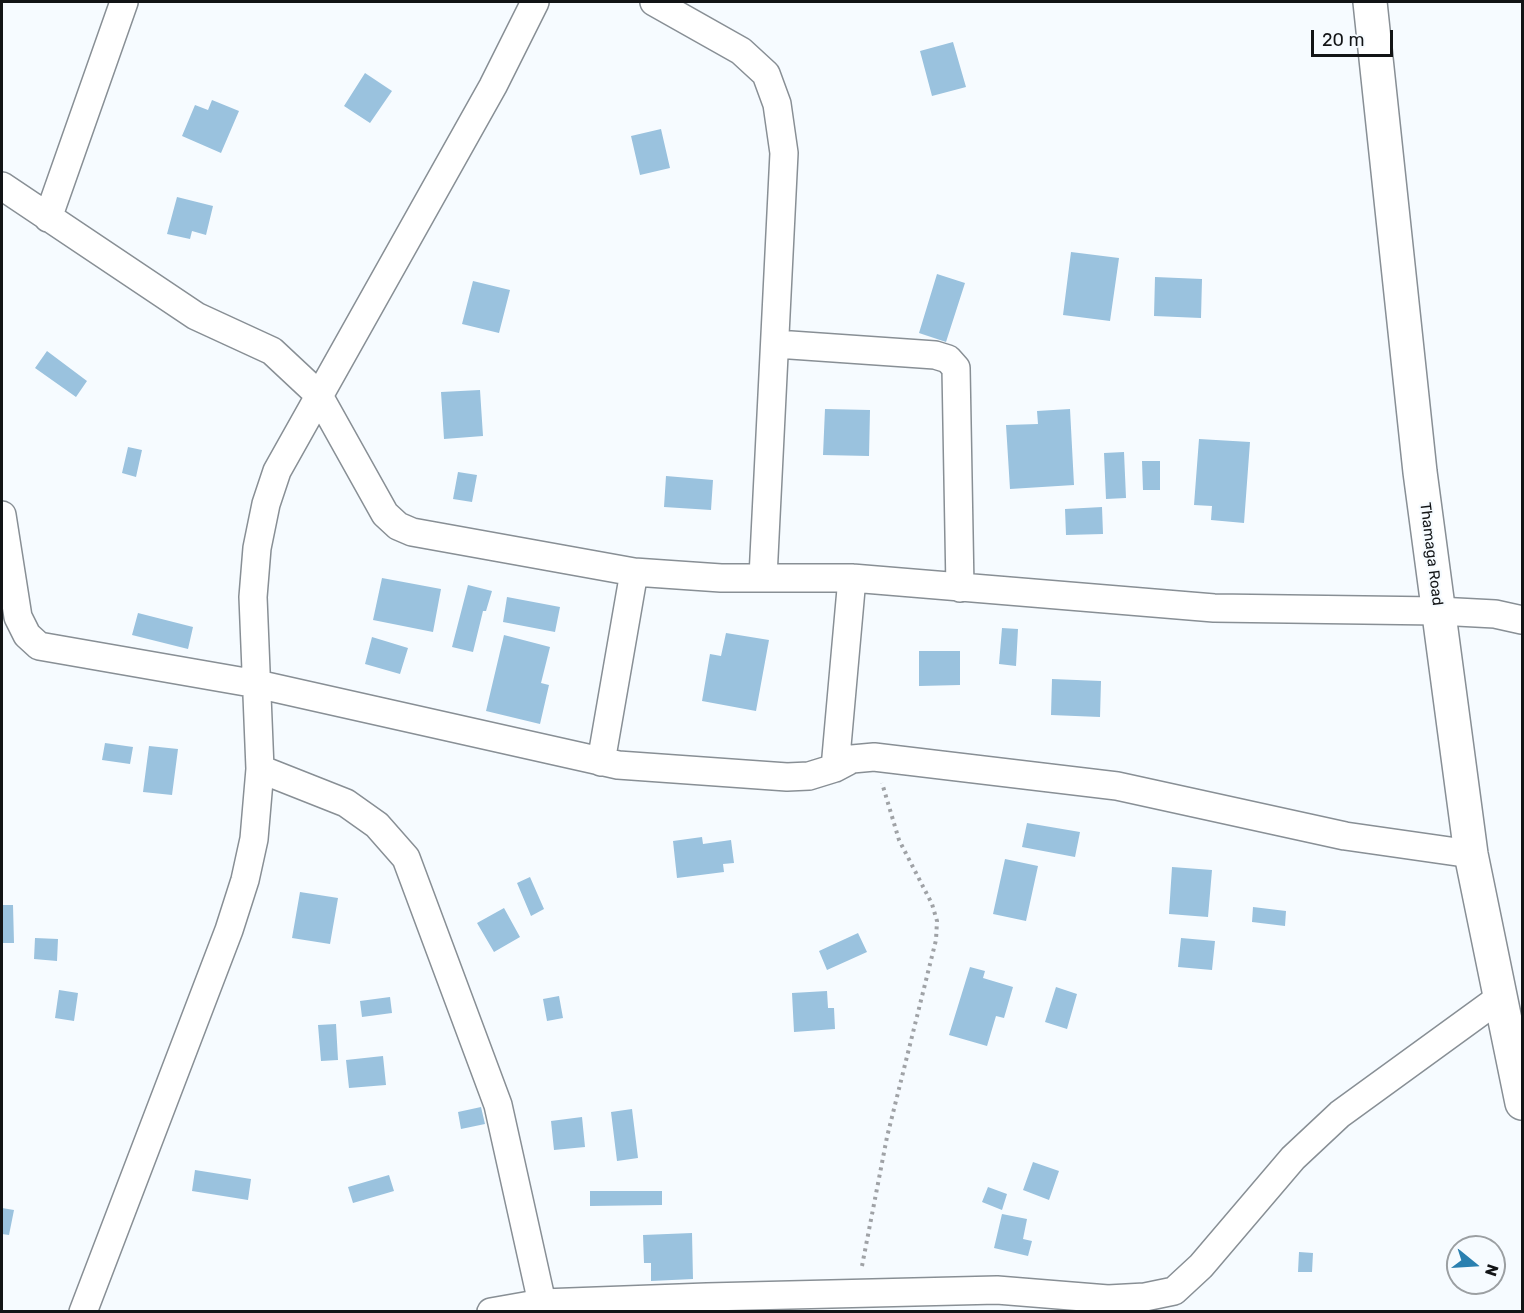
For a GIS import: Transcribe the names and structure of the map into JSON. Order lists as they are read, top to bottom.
{
  "streets": {
    "main road": ["Thamaga Road"]
  },
  "scale_bar": "20 m",
  "north": "right"
}
